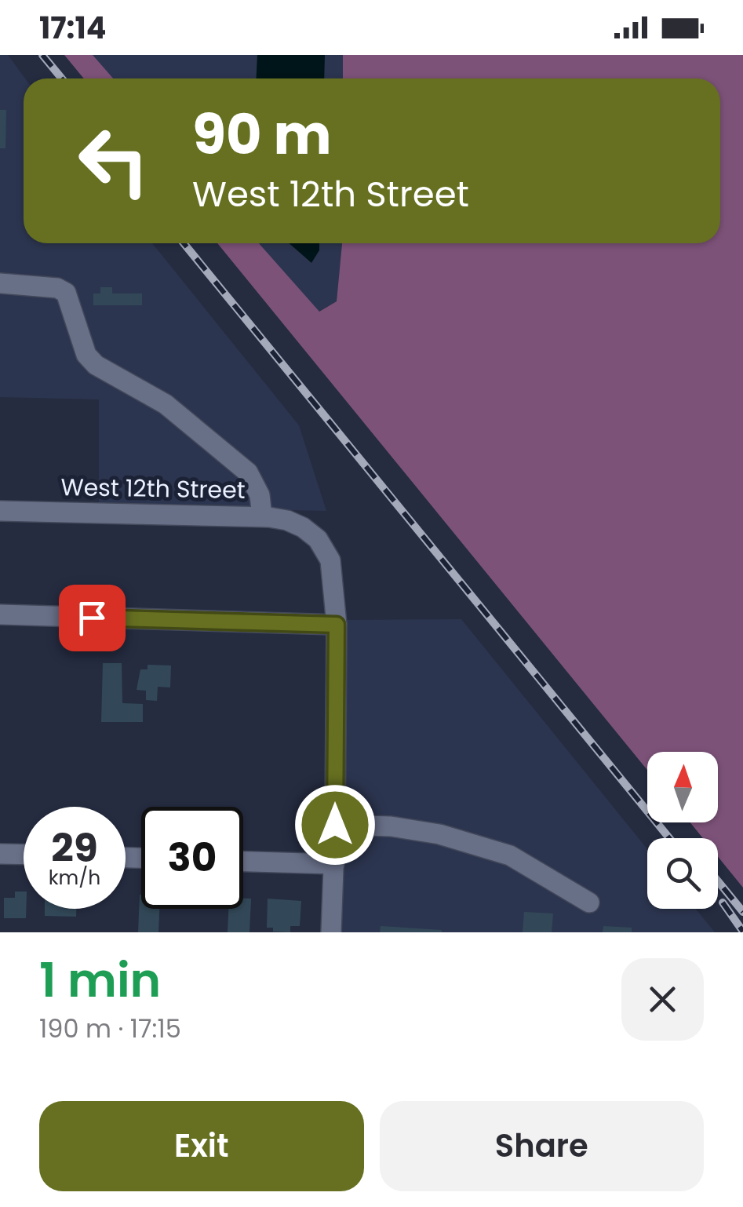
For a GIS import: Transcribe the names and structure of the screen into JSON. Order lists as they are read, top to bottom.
{
  "streets": {
    "street": ["West 12th Street"]
  },
  "north": "top",
  "page": {
    "status": "17:14",
    "turn": ["90 m", "West 12th Street"],
    "speed": "29 km/h",
    "limit": "30",
    "heading": ["1 min", "190 m · 17:15"],
    "buttons": ["Exit", "Share"]
  }
}
